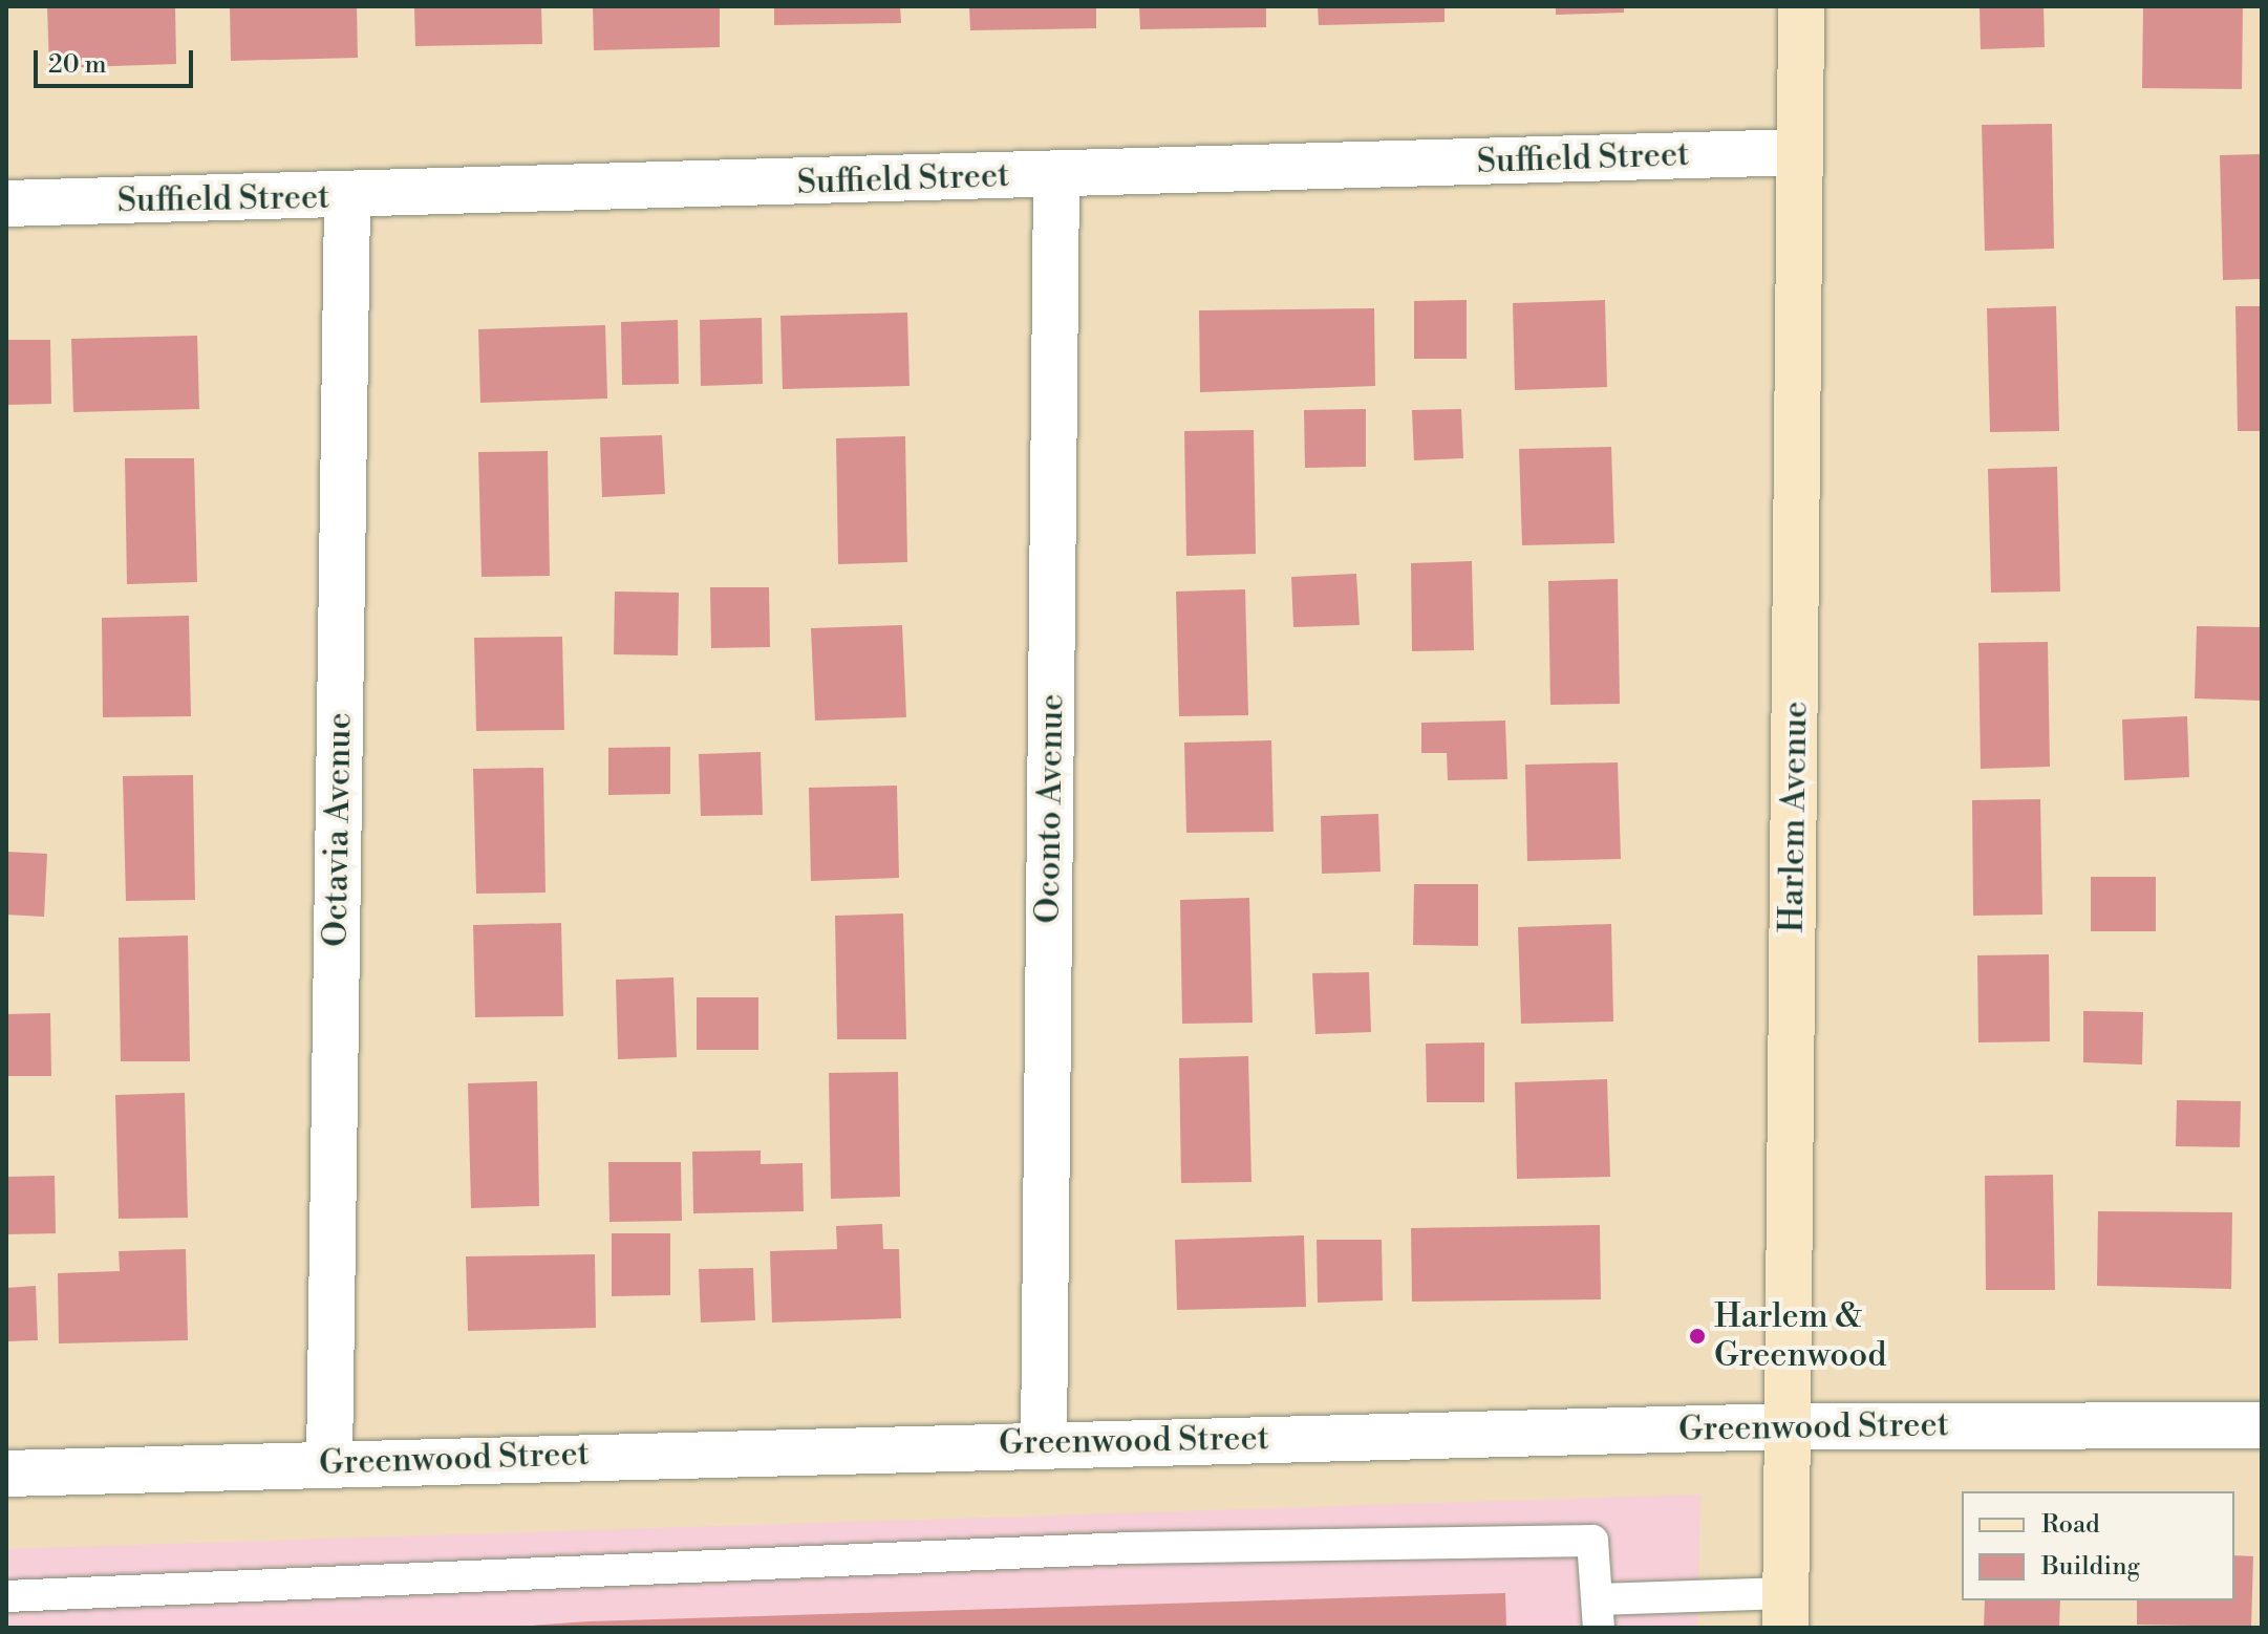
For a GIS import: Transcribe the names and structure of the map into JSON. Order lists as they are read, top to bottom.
{
  "streets": {
    "main road": ["Harlem Avenue"],
    "street": [
      "Suffield Street",
      "Oconto Avenue",
      "Octavia Avenue",
      "Greenwood Street"
    ]
  },
  "crossings": [
    ["Suffield Street", "Oconto Avenue"],
    ["Suffield Street", "Harlem Avenue"],
    ["Suffield Street", "Octavia Avenue"],
    ["Oconto Avenue", "Greenwood Street"],
    ["Harlem Avenue", "Greenwood Street"],
    ["Octavia Avenue", "Greenwood Street"]
  ],
  "places": ["Harlem & Greenwood"],
  "legend": ["Road", "Building"],
  "scale_bar": "20 m"
}
